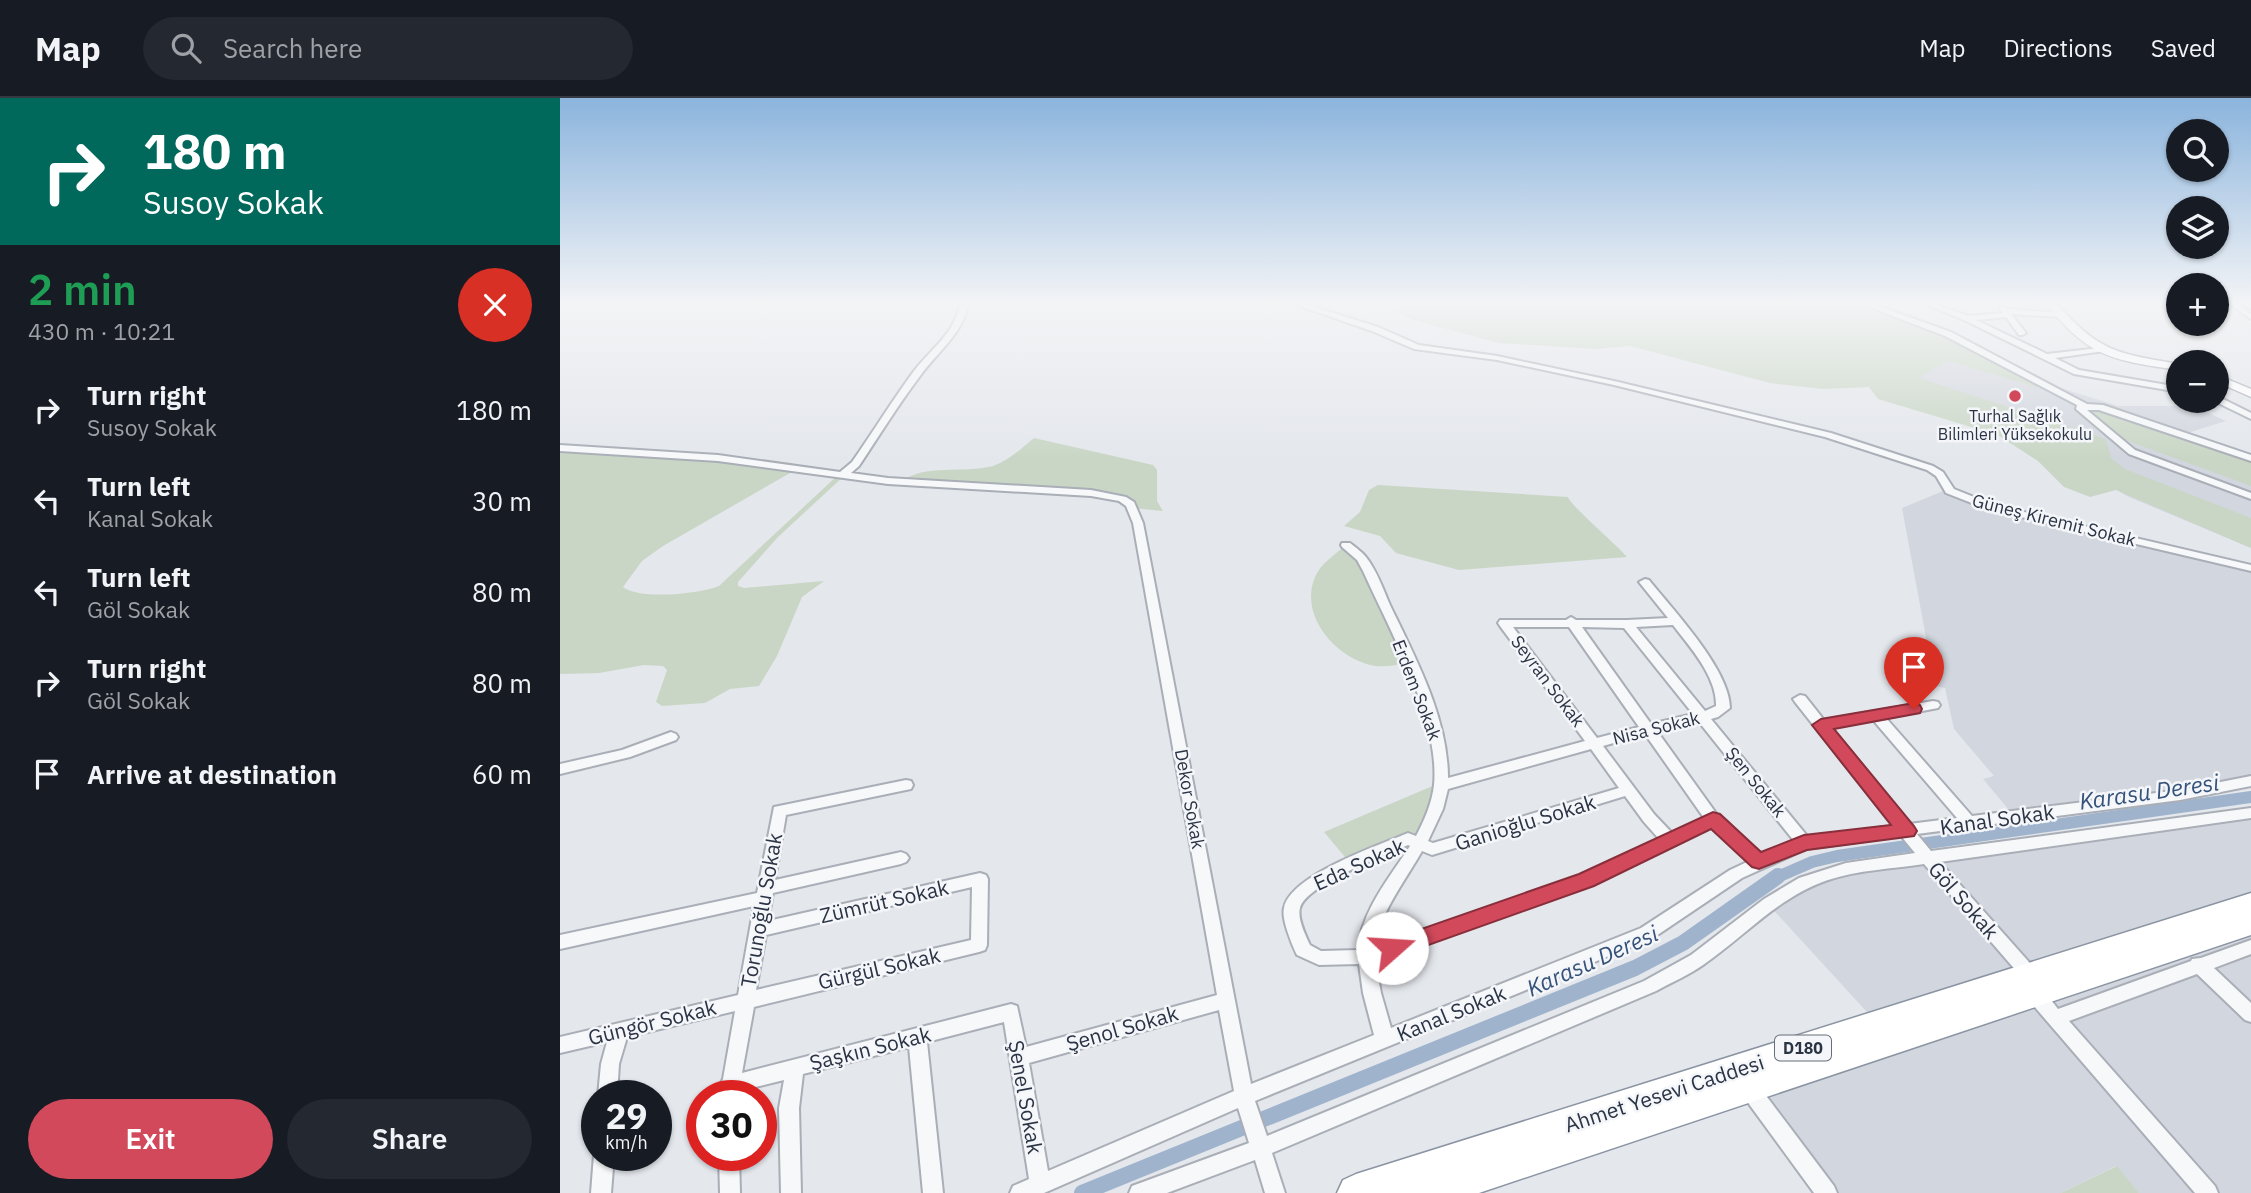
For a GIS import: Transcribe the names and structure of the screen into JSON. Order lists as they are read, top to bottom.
{
  "streets": {
    "highway": ["D180", "Ahmet Yesevi Caddesi"],
    "street": [
      "Güneş Kiremit Sokak",
      "Seyran Sokak",
      "Erdem Sokak",
      "Nisa Sokak",
      "Şen Sokak",
      "Dekor Sokak",
      "Kanal Sokak",
      "Ganioğlu Sokak",
      "Eda Sokak",
      "Göl Sokak",
      "Zümrüt Sokak",
      "Torunoğlu Sokak",
      "Gürgül Sokak",
      "Güngör Sokak",
      "Şenol Sokak",
      "Şaşkın Sokak",
      "Şenel Sokak"
    ]
  },
  "crossings": [
    ["Seyran Sokak", "Nisa Sokak"],
    ["Seyran Sokak", "Ganioğlu Sokak"],
    ["Erdem Sokak", "Nisa Sokak"],
    ["Erdem Sokak", "Kanal Sokak"],
    ["Erdem Sokak", "Ganioğlu Sokak"],
    ["Erdem Sokak", "Eda Sokak"],
    ["Nisa Sokak", "Şen Sokak"],
    ["Şen Sokak", "Kanal Sokak"],
    ["Dekor Sokak", "Kanal Sokak"],
    ["Dekor Sokak", "Şenol Sokak"],
    ["Kanal Sokak", "Göl Sokak"],
    ["Kanal Sokak", "Şenel Sokak"],
    ["Ganioğlu Sokak", "Eda Sokak"],
    ["Göl Sokak", "Ahmet Yesevi Caddesi"],
    ["Zümrüt Sokak", "Torunoğlu Sokak"],
    ["Zümrüt Sokak", "Gürgül Sokak"],
    ["Torunoğlu Sokak", "Gürgül Sokak"],
    ["Torunoğlu Sokak", "Güngör Sokak"],
    ["Gürgül Sokak", "Güngör Sokak"],
    ["Şenol Sokak", "Şenel Sokak"],
    ["Şaşkın Sokak", "Şenel Sokak"]
  ],
  "water": ["Karasu Deresi"],
  "places": ["Turhal Sağlık Bilimleri Yüksekokulu"],
  "page": {
    "header": "Map",
    "search": "Search here",
    "nav": ["Map", "Directions", "Saved"],
    "turn": ["180 m", "Susoy Sokak"],
    "map_buttons": ["+", "−"],
    "heading": ["2 min", "430 m · 10:21"],
    "list": [
      {
        "name": "Turn right",
        "note": "Susoy Sokak",
        "value": "180 m"
      },
      {
        "name": "Turn left",
        "note": "Kanal Sokak",
        "value": "30 m"
      },
      {
        "name": "Turn left",
        "note": "Göl Sokak",
        "value": "80 m"
      },
      {
        "name": "Turn right",
        "note": "Göl Sokak",
        "value": "80 m"
      },
      {
        "name": "Arrive at destination",
        "value": "60 m"
      }
    ],
    "speed": "29 km/h",
    "limit": "30",
    "buttons": ["Exit", "Share"]
  }
}
